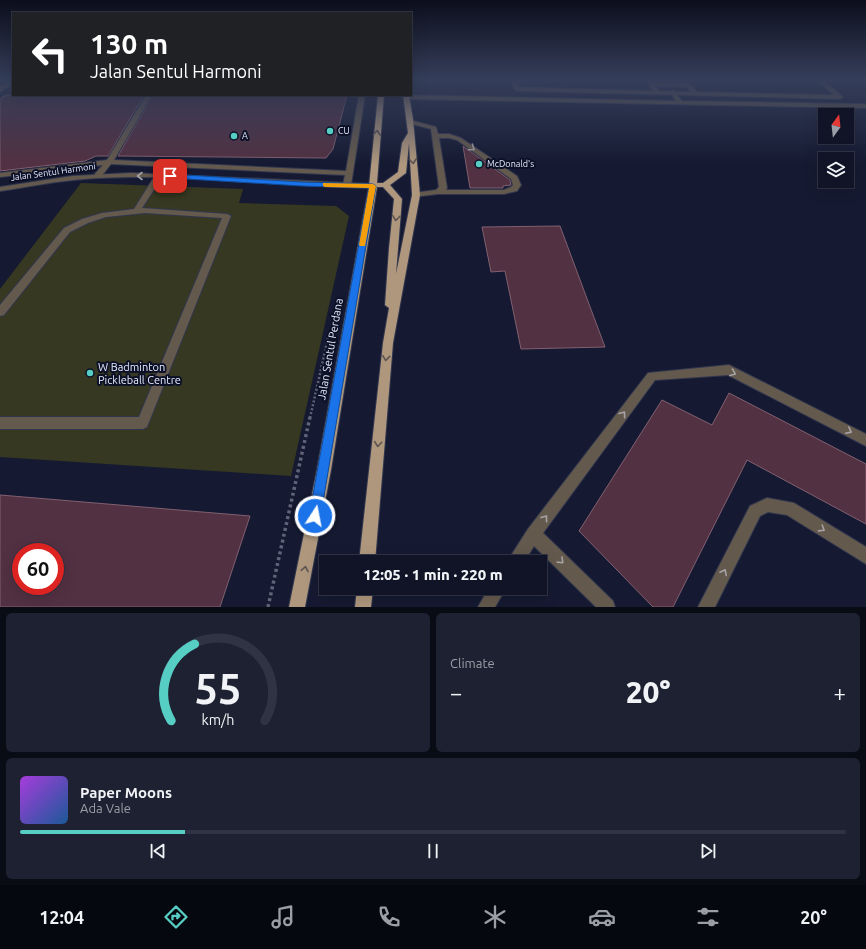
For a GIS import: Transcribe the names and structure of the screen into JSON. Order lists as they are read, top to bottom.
{
  "streets": {
    "main road": ["Jalan Sentul Perdana"],
    "street": ["Jalan Sentul Harmoni"]
  },
  "crossings": [
    ["Jalan Sentul Harmoni", "Jalan Sentul Perdana"]
  ],
  "places": [
    "CU",
    "A",
    "McDonald's",
    "W Badminton Pickleball Centre"
  ],
  "north": "top",
  "page": {
    "turn": ["130 m", "Jalan Sentul Harmoni"],
    "limit": "60",
    "trip": "12:05 · 1 min · 220 m",
    "tile": "Climate",
    "heat": ["−", "20°", "+"],
    "song": ["Paper Moons", "Ada Vale"],
    "tabs": ["12:04", "20°"],
    "gauge": ["55", "km/h"]
  }
}
